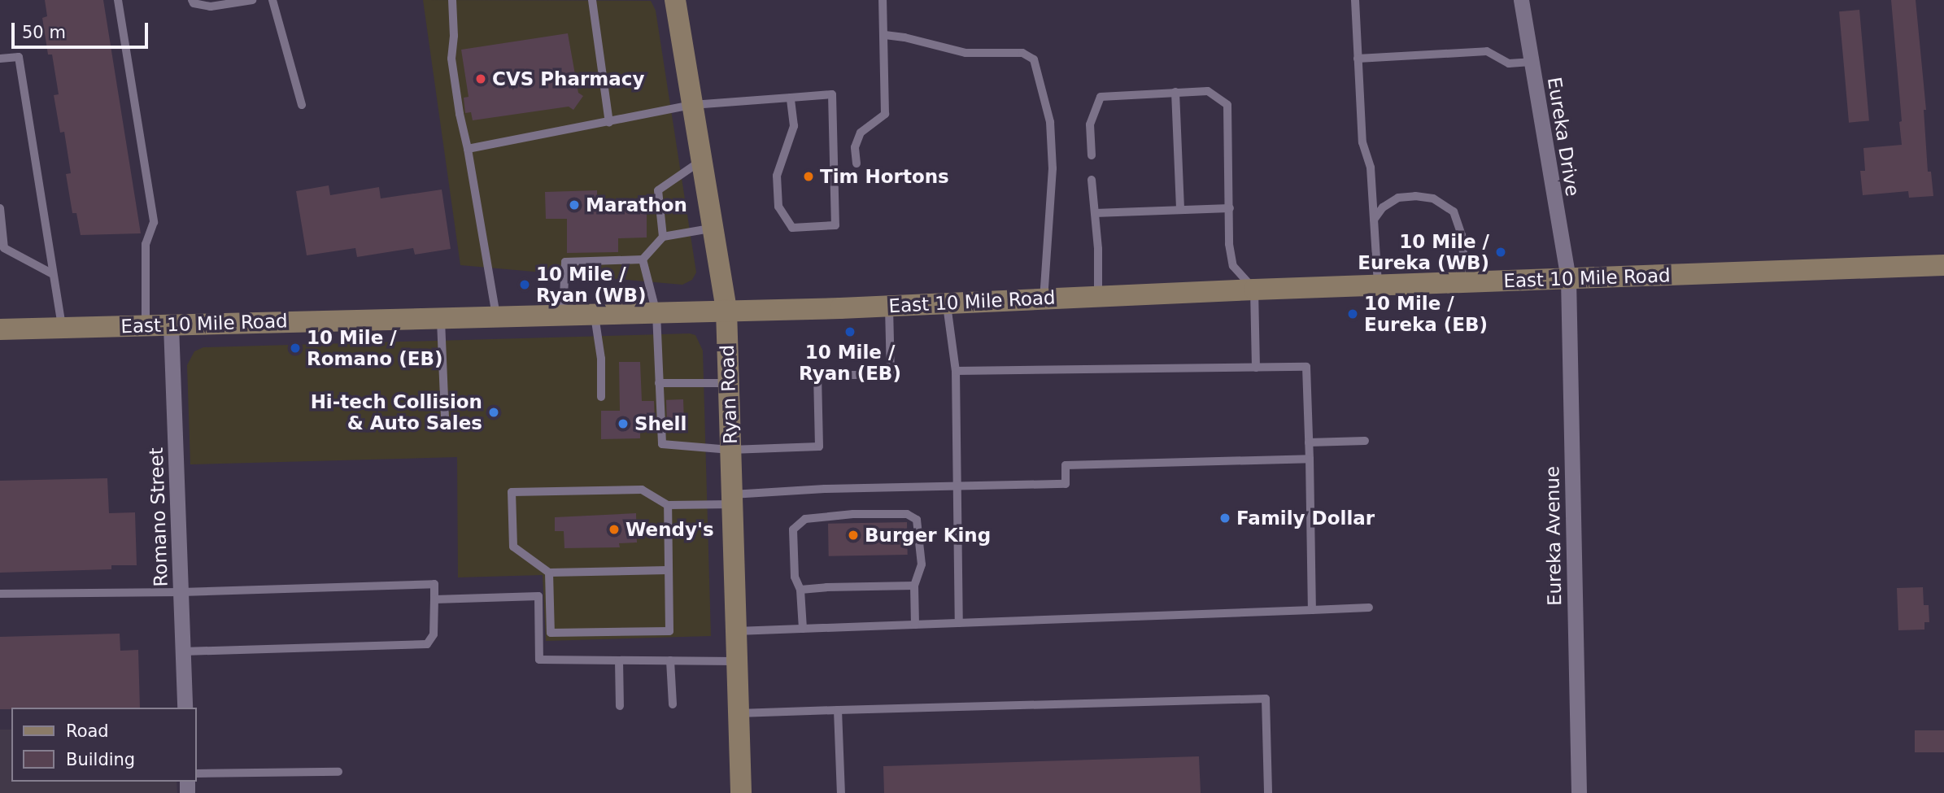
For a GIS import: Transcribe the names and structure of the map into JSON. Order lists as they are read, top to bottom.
{
  "streets": {
    "main road": ["East 10 Mile Road", "Ryan Road"],
    "street": ["Eureka Drive", "Romano Street", "Eureka Avenue"]
  },
  "crossings": [
    ["Eureka Drive", "East 10 Mile Road"],
    ["Eureka Drive", "Eureka Avenue"],
    ["East 10 Mile Road", "Ryan Road"],
    ["East 10 Mile Road", "Romano Street"],
    ["East 10 Mile Road", "Eureka Avenue"]
  ],
  "places": [
    "CVS Pharmacy",
    "Tim Hortons",
    "Marathon",
    "10 Mile / Eureka (WB)",
    "10 Mile / Ryan (WB)",
    "10 Mile / Eureka (EB)",
    "10 Mile / Ryan (EB)",
    "10 Mile / Romano (EB)",
    "Hi-tech Collision & Auto Sales",
    "Shell",
    "Family Dollar",
    "Wendy's",
    "Burger King"
  ],
  "legend": ["Road", "Building"],
  "scale_bar": "50 m"
}
